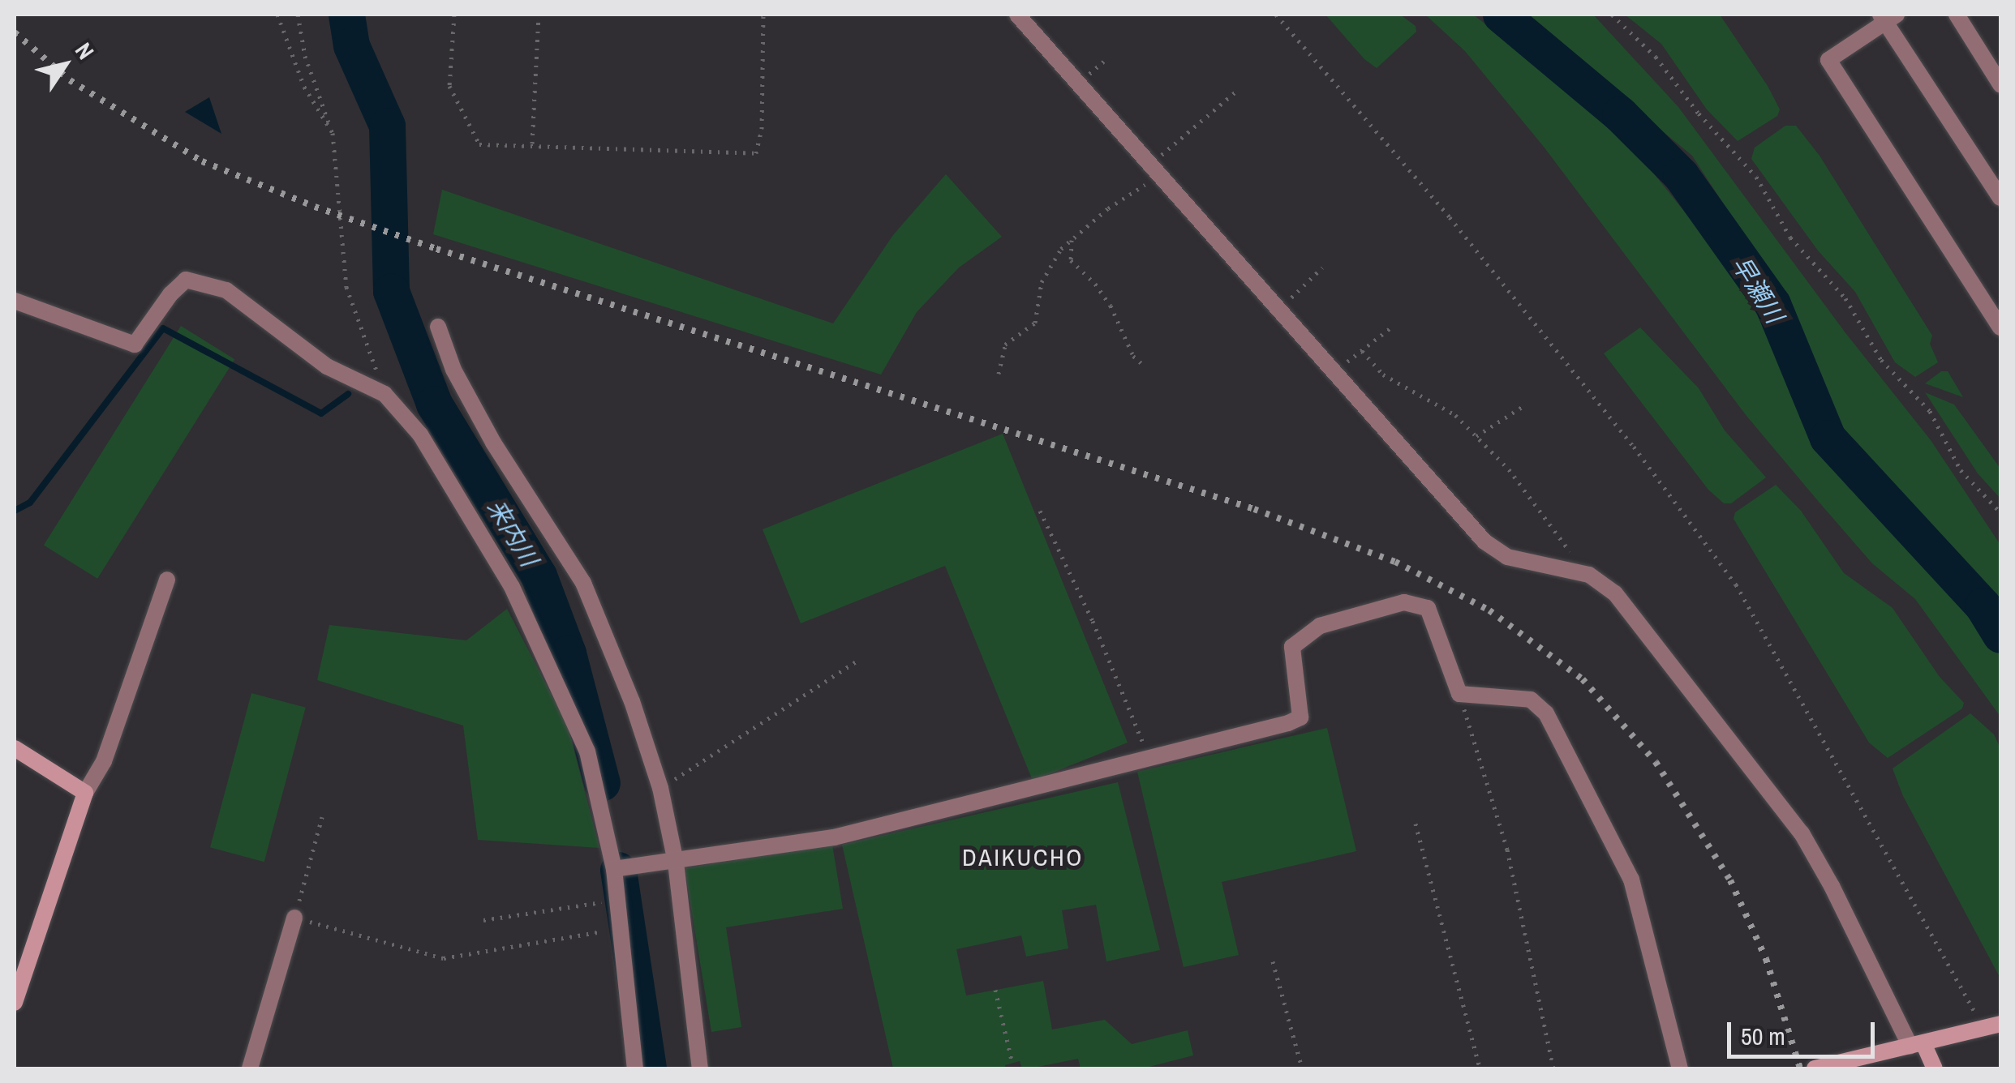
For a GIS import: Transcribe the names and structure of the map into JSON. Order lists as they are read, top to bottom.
{
  "districts": ["DAIKUCHO"],
  "water": ["早瀬川", "来内川"],
  "scale_bar": "50 m",
  "north": "top right"
}
